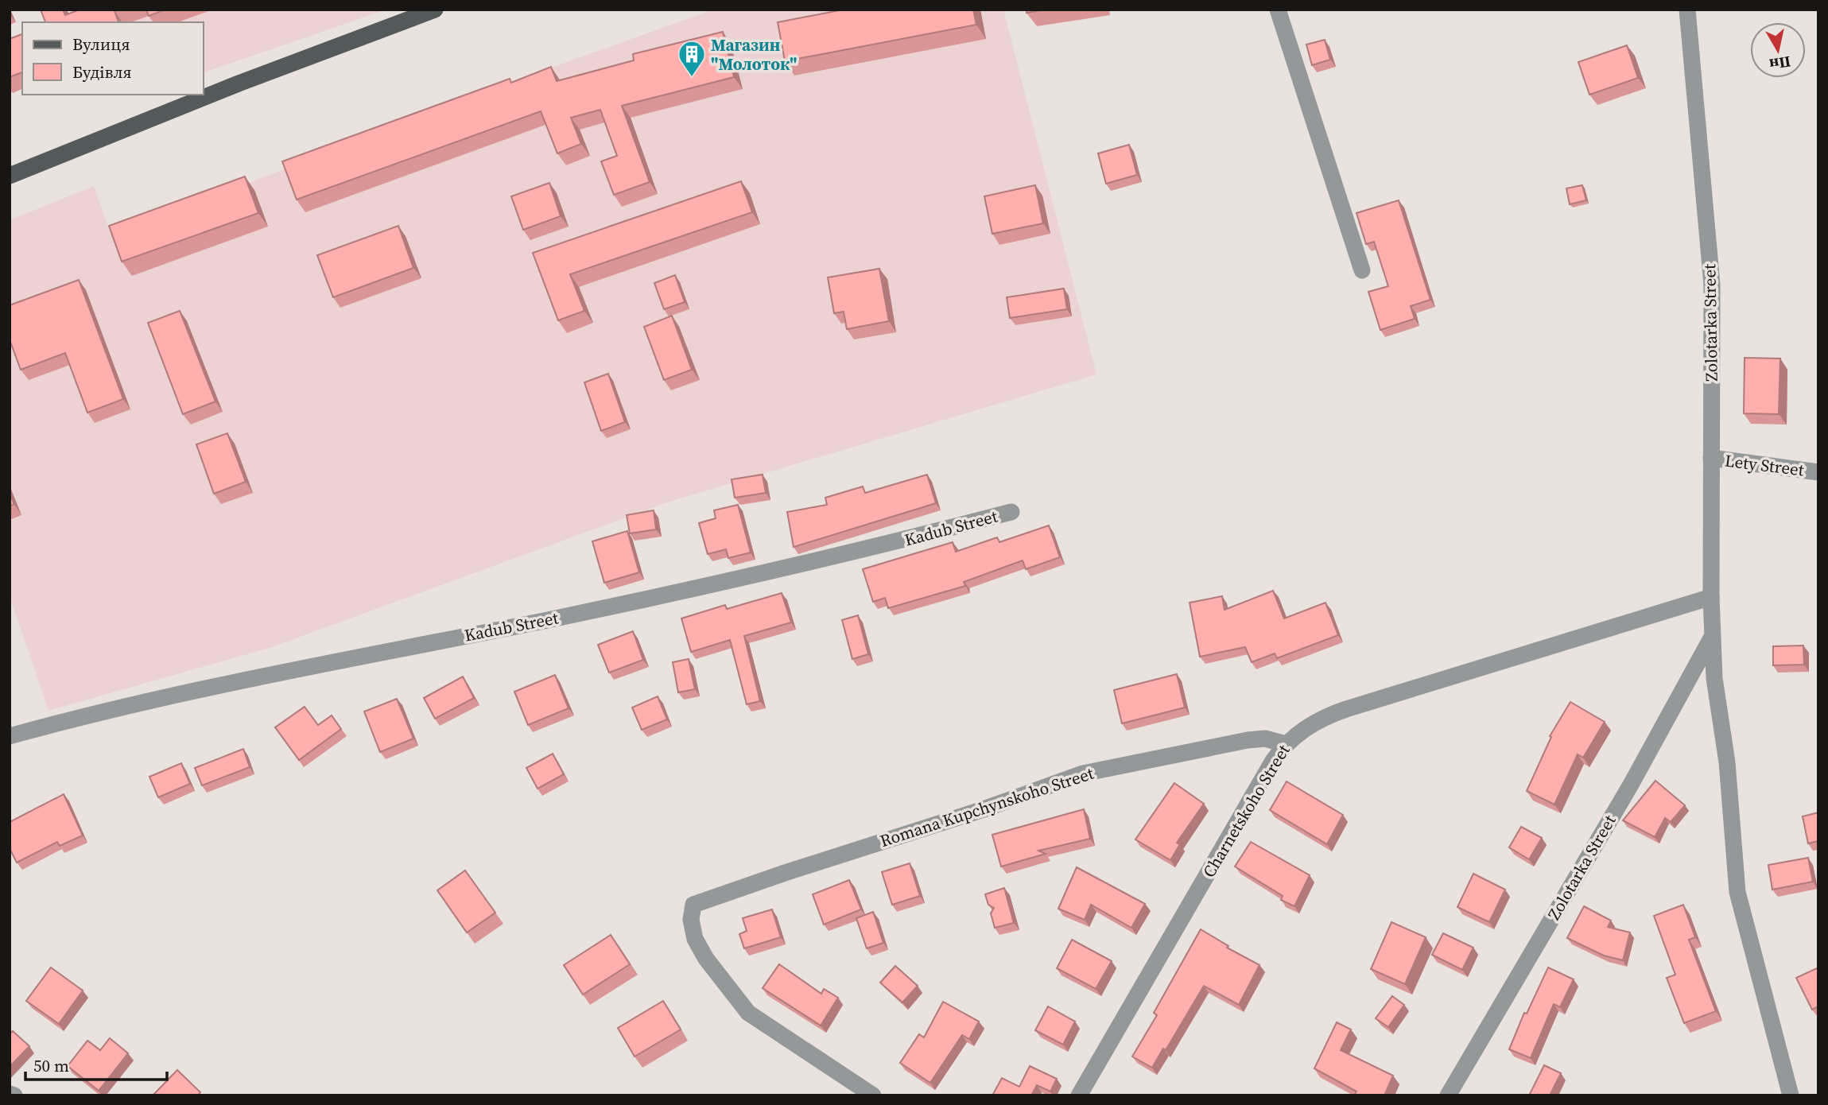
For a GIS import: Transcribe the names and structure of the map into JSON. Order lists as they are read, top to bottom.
{
  "streets": {
    "street": [
      "Zolotarka Street",
      "Lety Street",
      "Kadub Street",
      "Romana Kupchynskoho Street",
      "Charnetskoho Street"
    ]
  },
  "crossings": [
    ["Zolotarka Street", "Lety Street"],
    ["Zolotarka Street", "Charnetskoho Street"],
    ["Romana Kupchynskoho Street", "Charnetskoho Street"]
  ],
  "places": {
    "building": ["Магазин \"Молоток\""]
  },
  "legend": ["Вулиця", "Будівля"],
  "scale_bar": "50 m",
  "north": "bottom"
}
